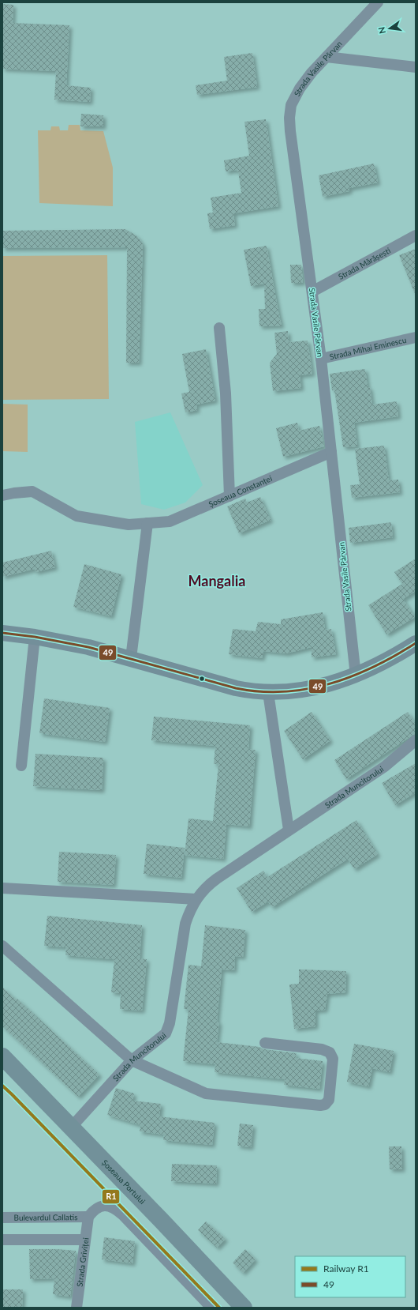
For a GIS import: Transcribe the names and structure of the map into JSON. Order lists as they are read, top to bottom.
{
  "streets": {
    "main road": ["Șoseaua Portului"],
    "street": [
      "Strada Vasile Pârvan",
      "Strada Mărășești",
      "Strada Mihai Eminescu",
      "Șoseaua Constanței",
      "Strada Muncitorului",
      "Bulevardul Callatis",
      "Strada Griviței"
    ]
  },
  "crossings": [
    ["Strada Vasile Pârvan", "Strada Mărășești"],
    ["Strada Vasile Pârvan", "Strada Mihai Eminescu"],
    ["Strada Vasile Pârvan", "Șoseaua Constanței"],
    ["Strada Muncitorului", "Șoseaua Portului"],
    ["Bulevardul Callatis", "Strada Griviței"]
  ],
  "districts": ["Mangalia"],
  "lines": ["transit line 49", "rail line R1"],
  "legend": ["Railway R1", "49"],
  "north": "left"
}
